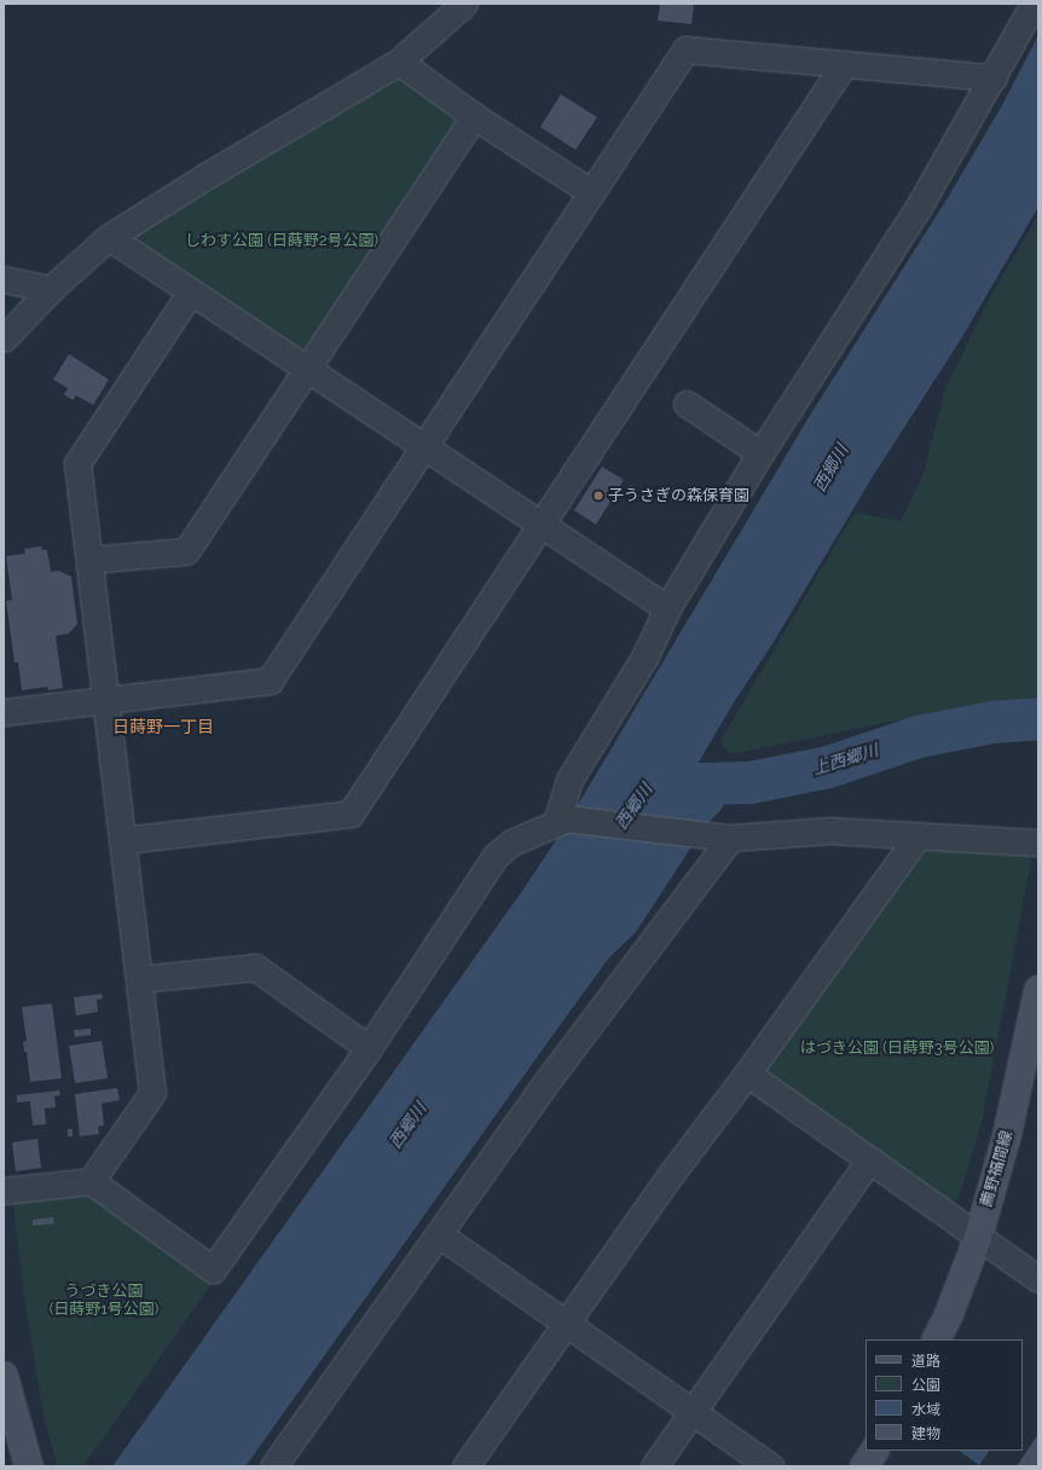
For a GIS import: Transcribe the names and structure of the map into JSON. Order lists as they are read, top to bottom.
{
  "streets": {
    "main road": ["薦野福間線"]
  },
  "districts": ["日蒔野一丁目"],
  "water": ["西郷川", "上西郷川"],
  "parks": ["しわす公園 (日蒔野2号公園)", "はづき公園 (日蒔野3号公園)", "うづき公園 (日蒔野1号公園)"],
  "places": ["子うさぎの森保育園"],
  "legend": [
    "道路",
    "公園",
    "水域",
    "建物"
  ]
}
